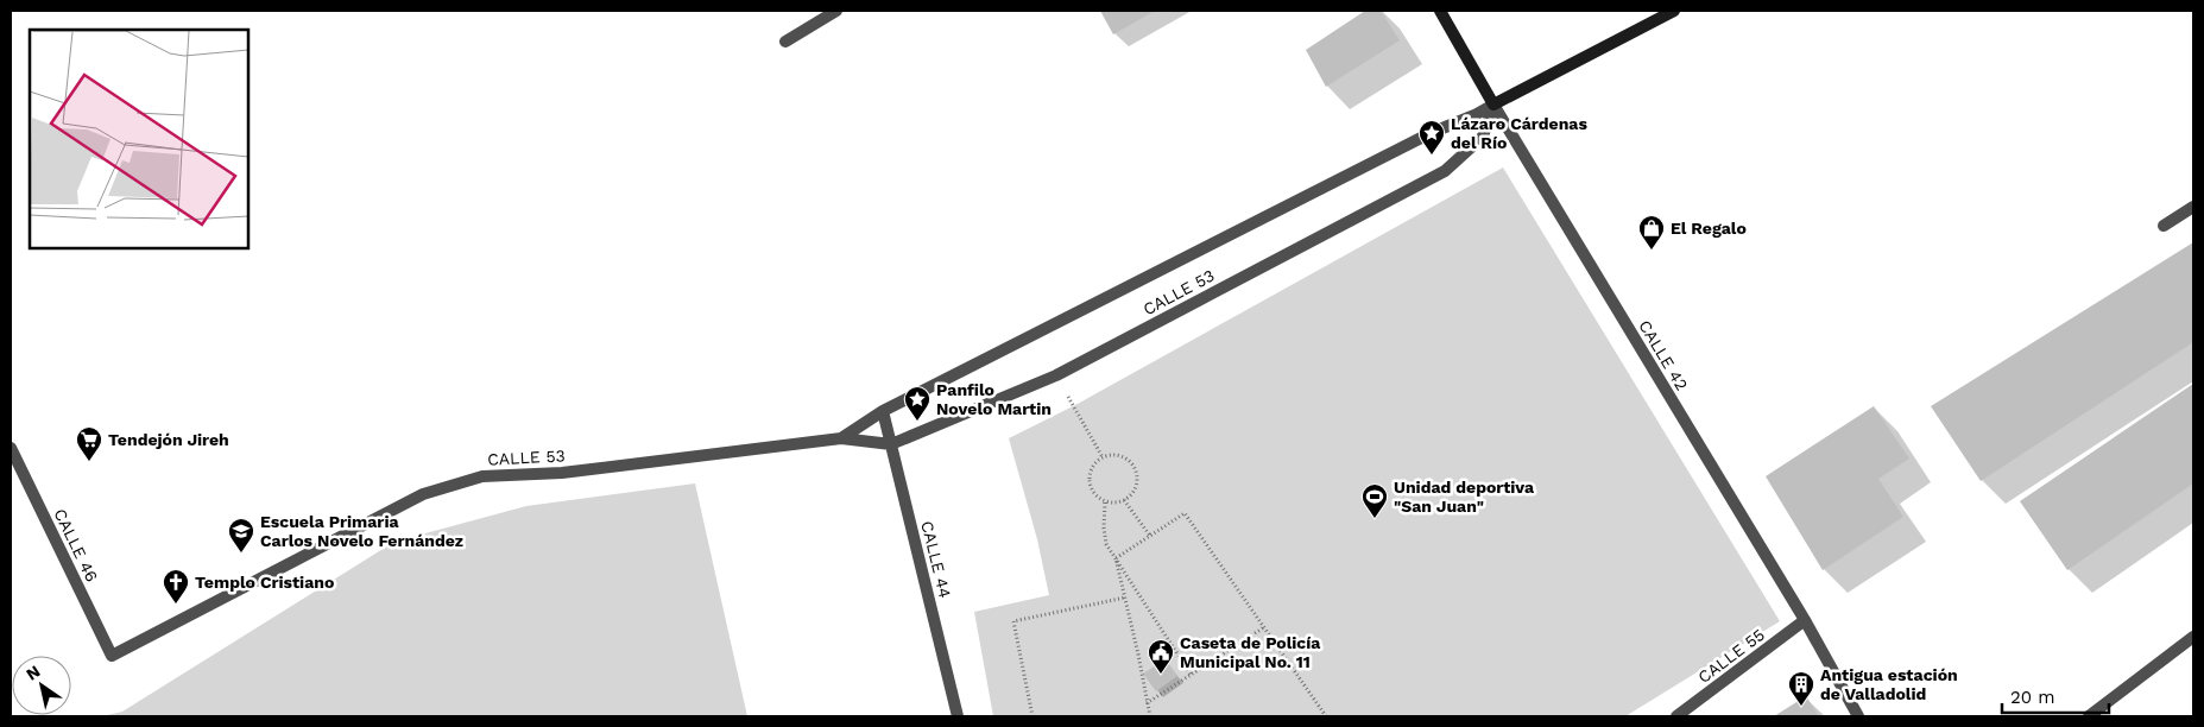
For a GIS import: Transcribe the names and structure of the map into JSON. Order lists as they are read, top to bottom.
{
  "streets": {
    "main road": ["CALLE 53", "CALLE 42"],
    "street": ["CALLE 46", "CALLE 44", "CALLE 55"]
  },
  "crossings": [
    ["CALLE 53", "CALLE 42"],
    ["CALLE 53", "CALLE 46"],
    ["CALLE 53", "CALLE 44"],
    ["CALLE 42", "CALLE 55"]
  ],
  "places": {
    "place": ["Lázaro Cárdenas del Río", "Panfilo Novelo Martin"],
    "shop": ["El Regalo"],
    "supermarket": ["Tendejón Jireh"],
    "sports": ["Unidad deportiva \"San Juan\""],
    "school or university": ["Escuela Primaria Carlos Novelo Fernández"],
    "church": ["Templo Cristiano"],
    "public building": ["Caseta de Policía Municipal No. 11"],
    "building": ["Antigua estación de Valladolid"]
  },
  "scale_bar": "20 m",
  "north": "top left"
}
